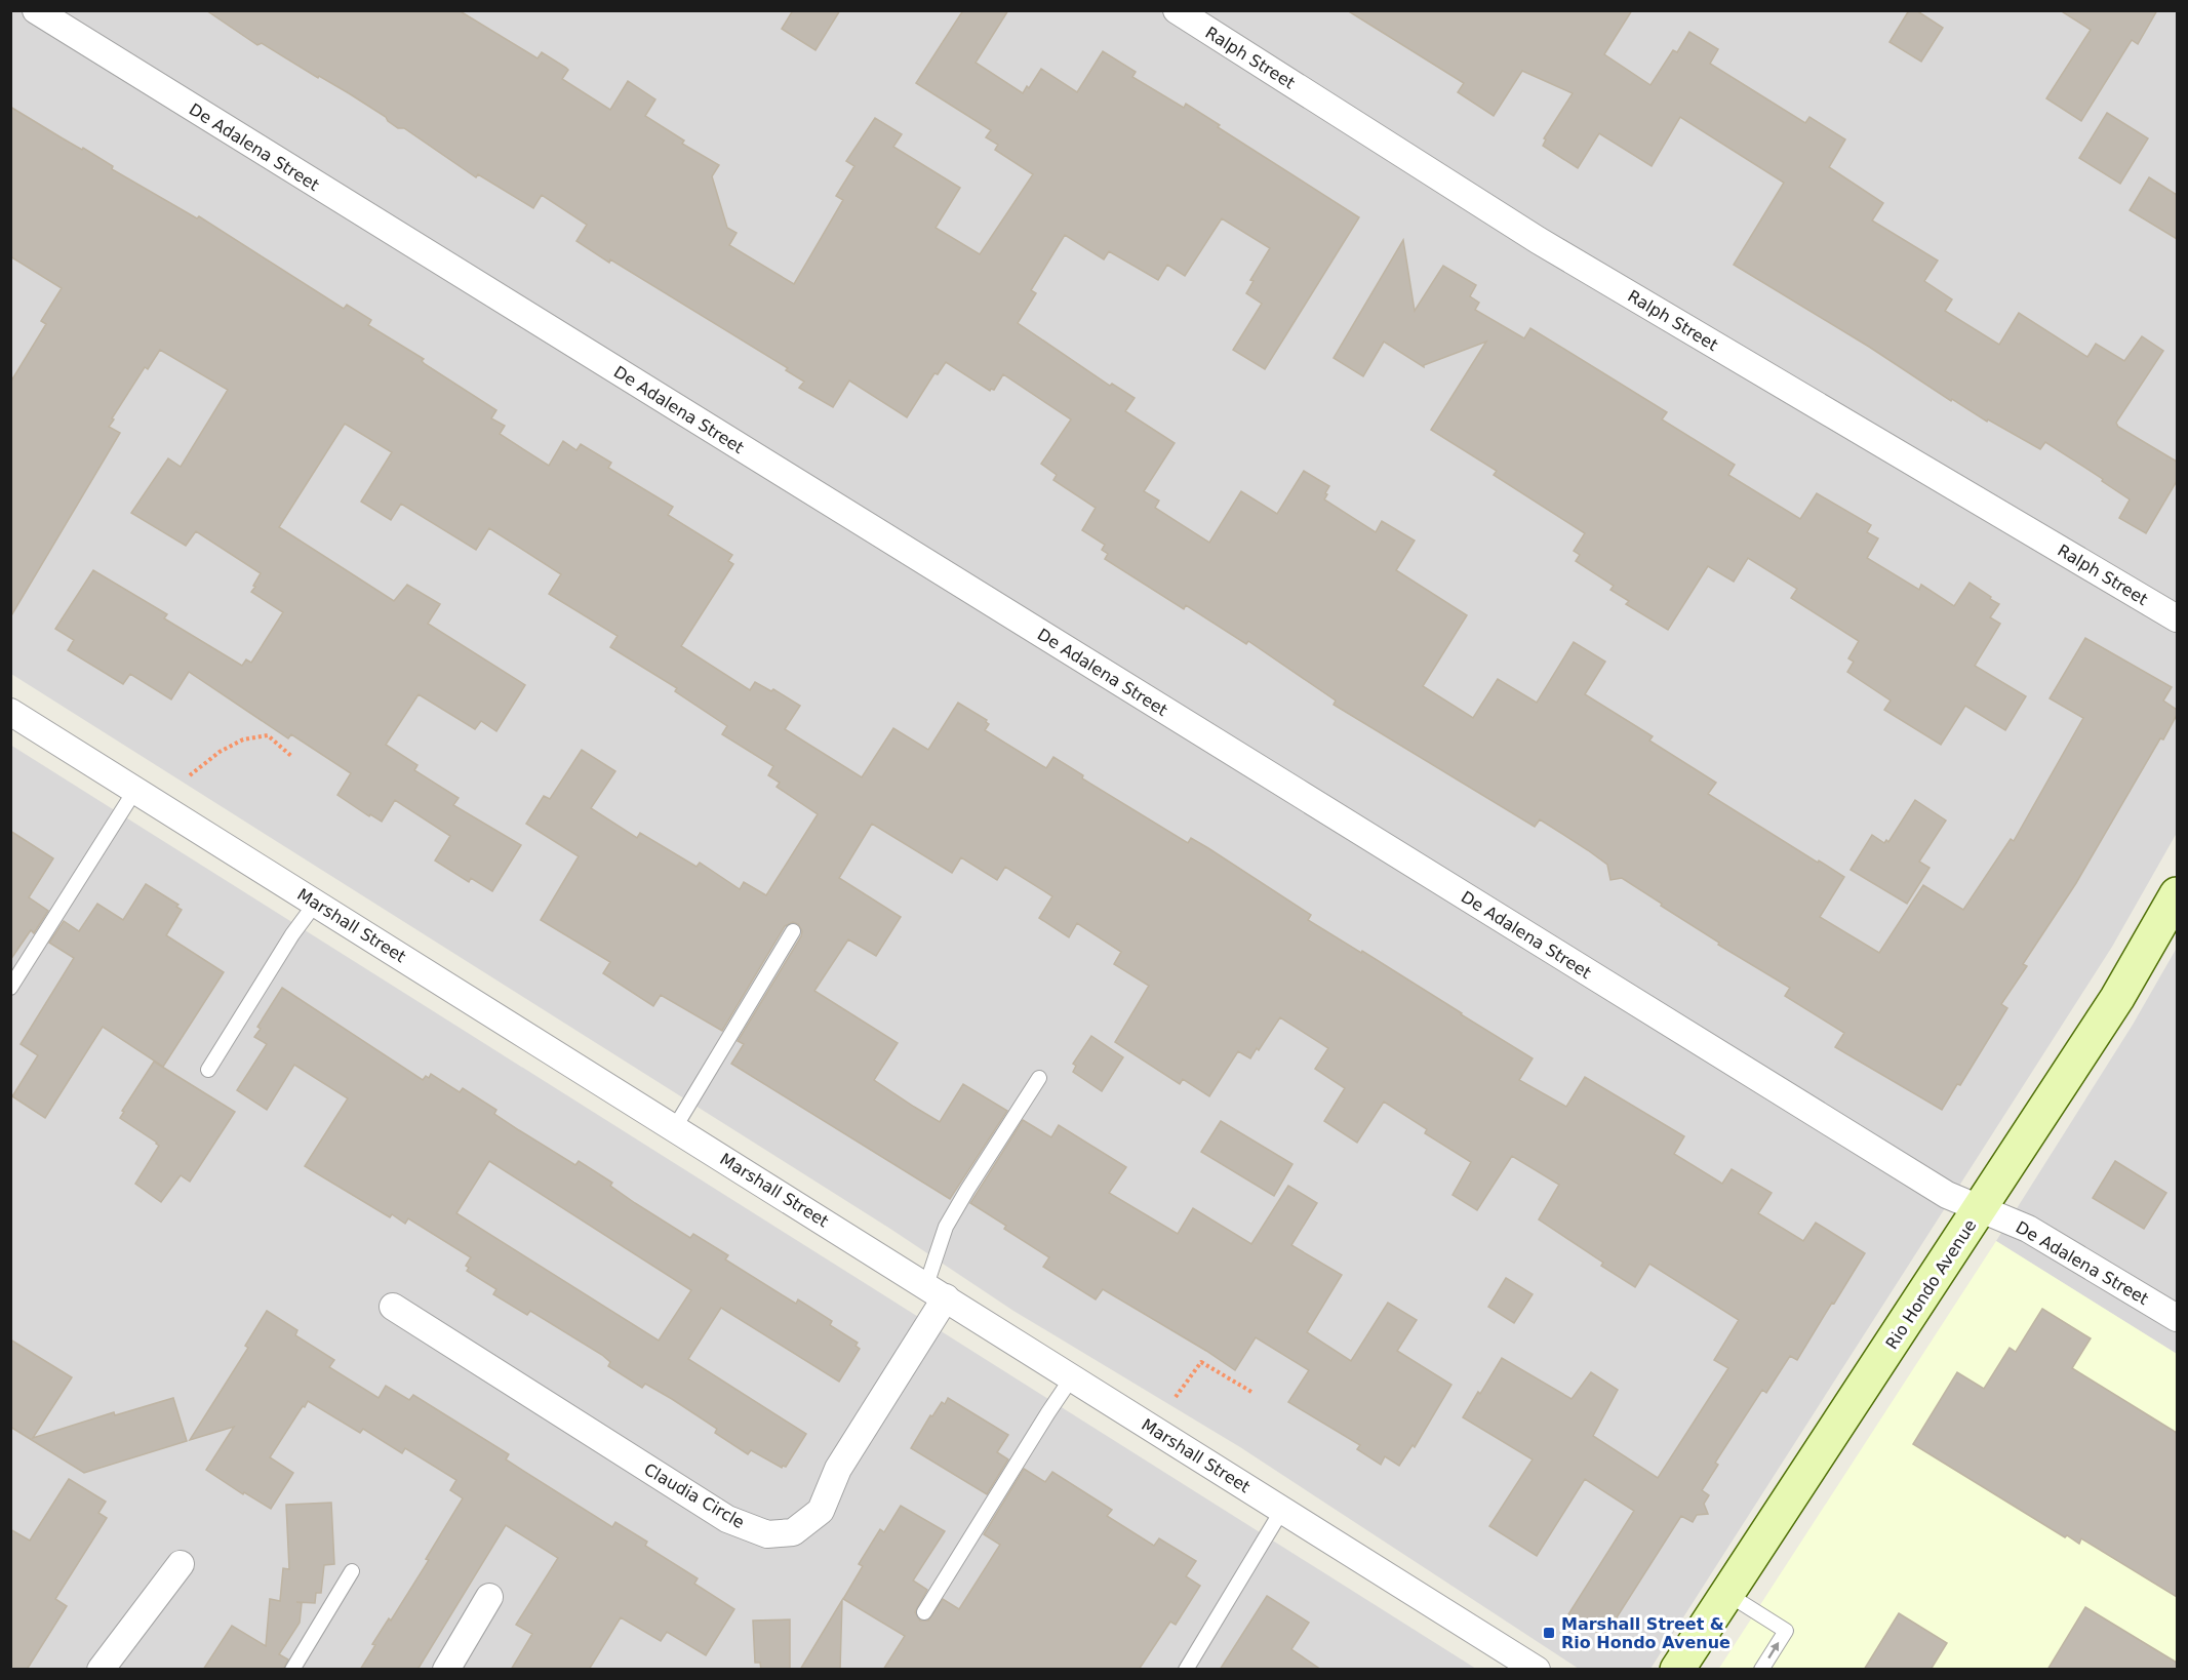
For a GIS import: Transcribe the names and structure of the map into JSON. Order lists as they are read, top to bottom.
{
  "streets": {
    "street": [
      "Ralph Street",
      "De Adalena Street",
      "Marshall Street",
      "Rio Hondo Avenue",
      "Claudia Circle"
    ]
  },
  "crossings": [
    ["De Adalena Street", "Rio Hondo Avenue"],
    ["Marshall Street", "Claudia Circle"]
  ],
  "places": {
    "transit": ["Marshall Street & Rio Hondo Avenue"]
  }
}
